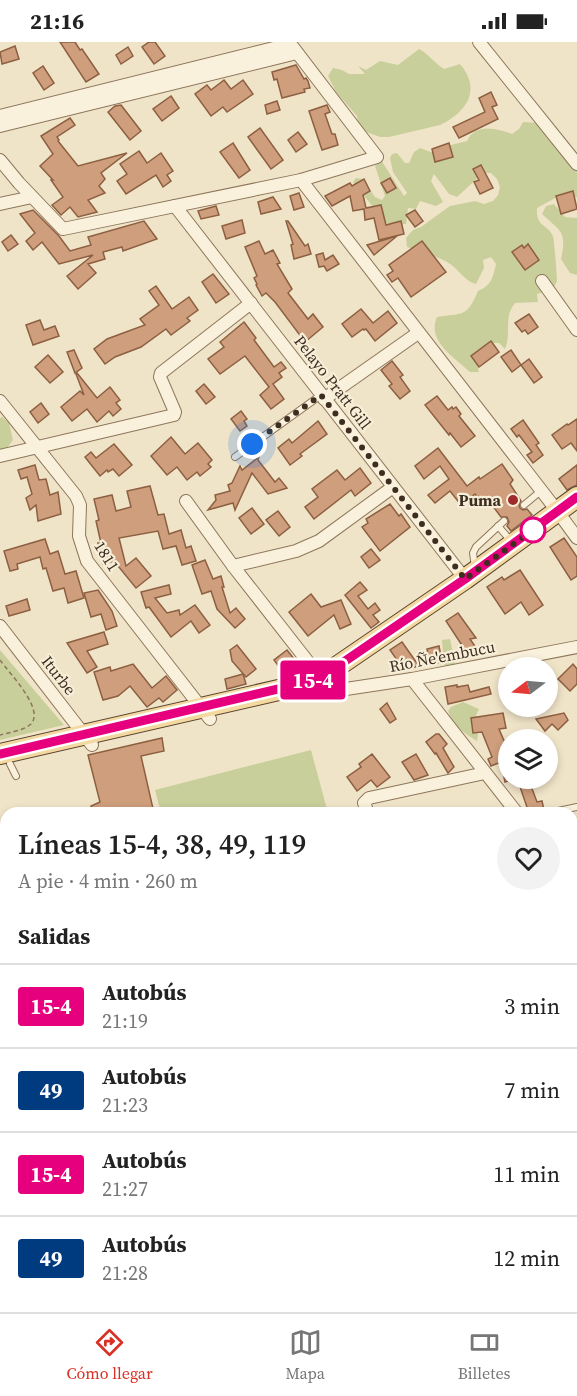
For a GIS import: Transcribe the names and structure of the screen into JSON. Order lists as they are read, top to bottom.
{
  "streets": {
    "street": [
      "Pelayo Pratt Gill",
      "1811",
      "Río Ñe'embucu",
      "Iturbe"
    ]
  },
  "places": ["Puma"],
  "lines": ["bus line 15-4"],
  "north": "left",
  "page": {
    "status": "21:16",
    "on_map": "15-4",
    "heading": [
      ["Líneas 15-4, 38, 49, 119", "A pie · 4 min · 260 m"],
      "Salidas"
    ],
    "list": [
      {
        "mark": "15-4",
        "name": "Autobús",
        "note": "21:19",
        "value": "3 min"
      },
      {
        "mark": "49",
        "name": "Autobús",
        "note": "21:23",
        "value": "7 min"
      },
      {
        "mark": "15-4",
        "name": "Autobús",
        "note": "21:27",
        "value": "11 min"
      },
      {
        "mark": "49",
        "name": "Autobús",
        "note": "21:28",
        "value": "12 min"
      }
    ],
    "tabs": ["Cómo llegar", "Mapa", "Billetes"]
  }
}
